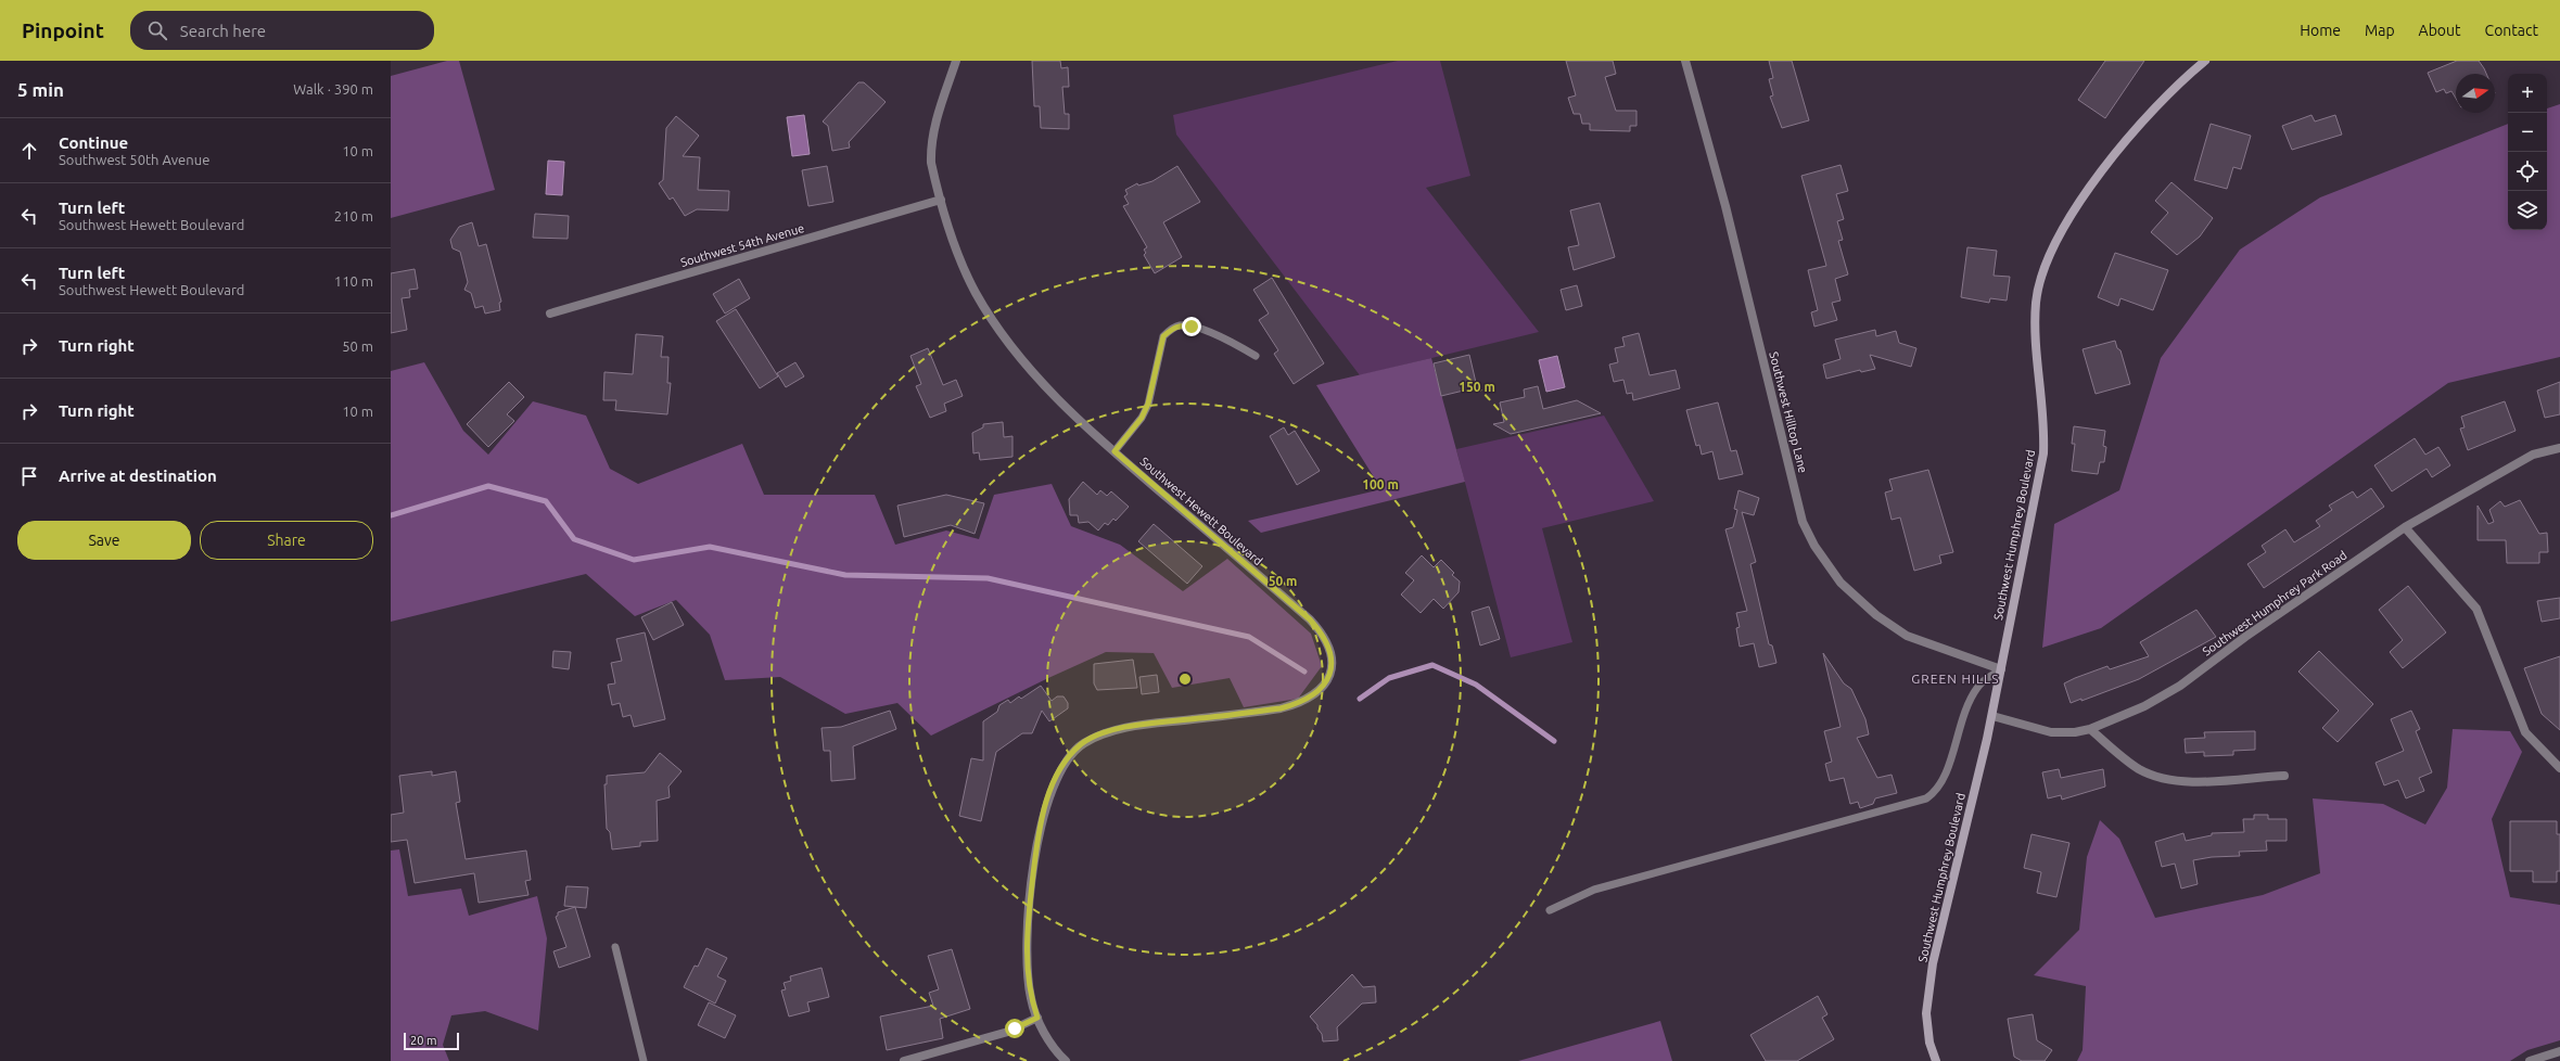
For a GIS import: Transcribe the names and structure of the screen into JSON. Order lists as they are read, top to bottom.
{
  "streets": {
    "main road": ["Southwest Humphrey Boulevard"],
    "street": [
      "Southwest 54th Avenue",
      "Southwest Hilltop Lane",
      "Southwest Hewett Boulevard",
      "Southwest Humphrey Park Road"
    ]
  },
  "crossings": [
    ["Southwest 54th Avenue", "Southwest Hewett Boulevard"],
    ["Southwest Hilltop Lane", "Southwest Humphrey Boulevard"],
    ["Southwest Humphrey Boulevard", "Southwest Humphrey Park Road"]
  ],
  "districts": ["GREEN HILLS"],
  "scale_bar": "20 m",
  "north": "right",
  "page": {
    "header": "Pinpoint",
    "search": "Search here",
    "nav": [
      "Home",
      "Map",
      "About",
      "Contact"
    ],
    "heading": ["5 min", "Walk · 390 m"],
    "map_buttons": ["+", "−"],
    "list": [
      ["Continue", "Southwest 50th Avenue", "10 m"],
      ["Turn left", "Southwest Hewett Boulevard", "210 m"],
      ["Turn left", "Southwest Hewett Boulevard", "110 m"],
      ["Turn right", "50 m"],
      ["Turn right", "10 m"],
      "Arrive at destination"
    ],
    "buttons": ["Save", "Share"],
    "scale": "20 m"
  },
  "rings": ["150 m", "100 m", "50 m"]
}
